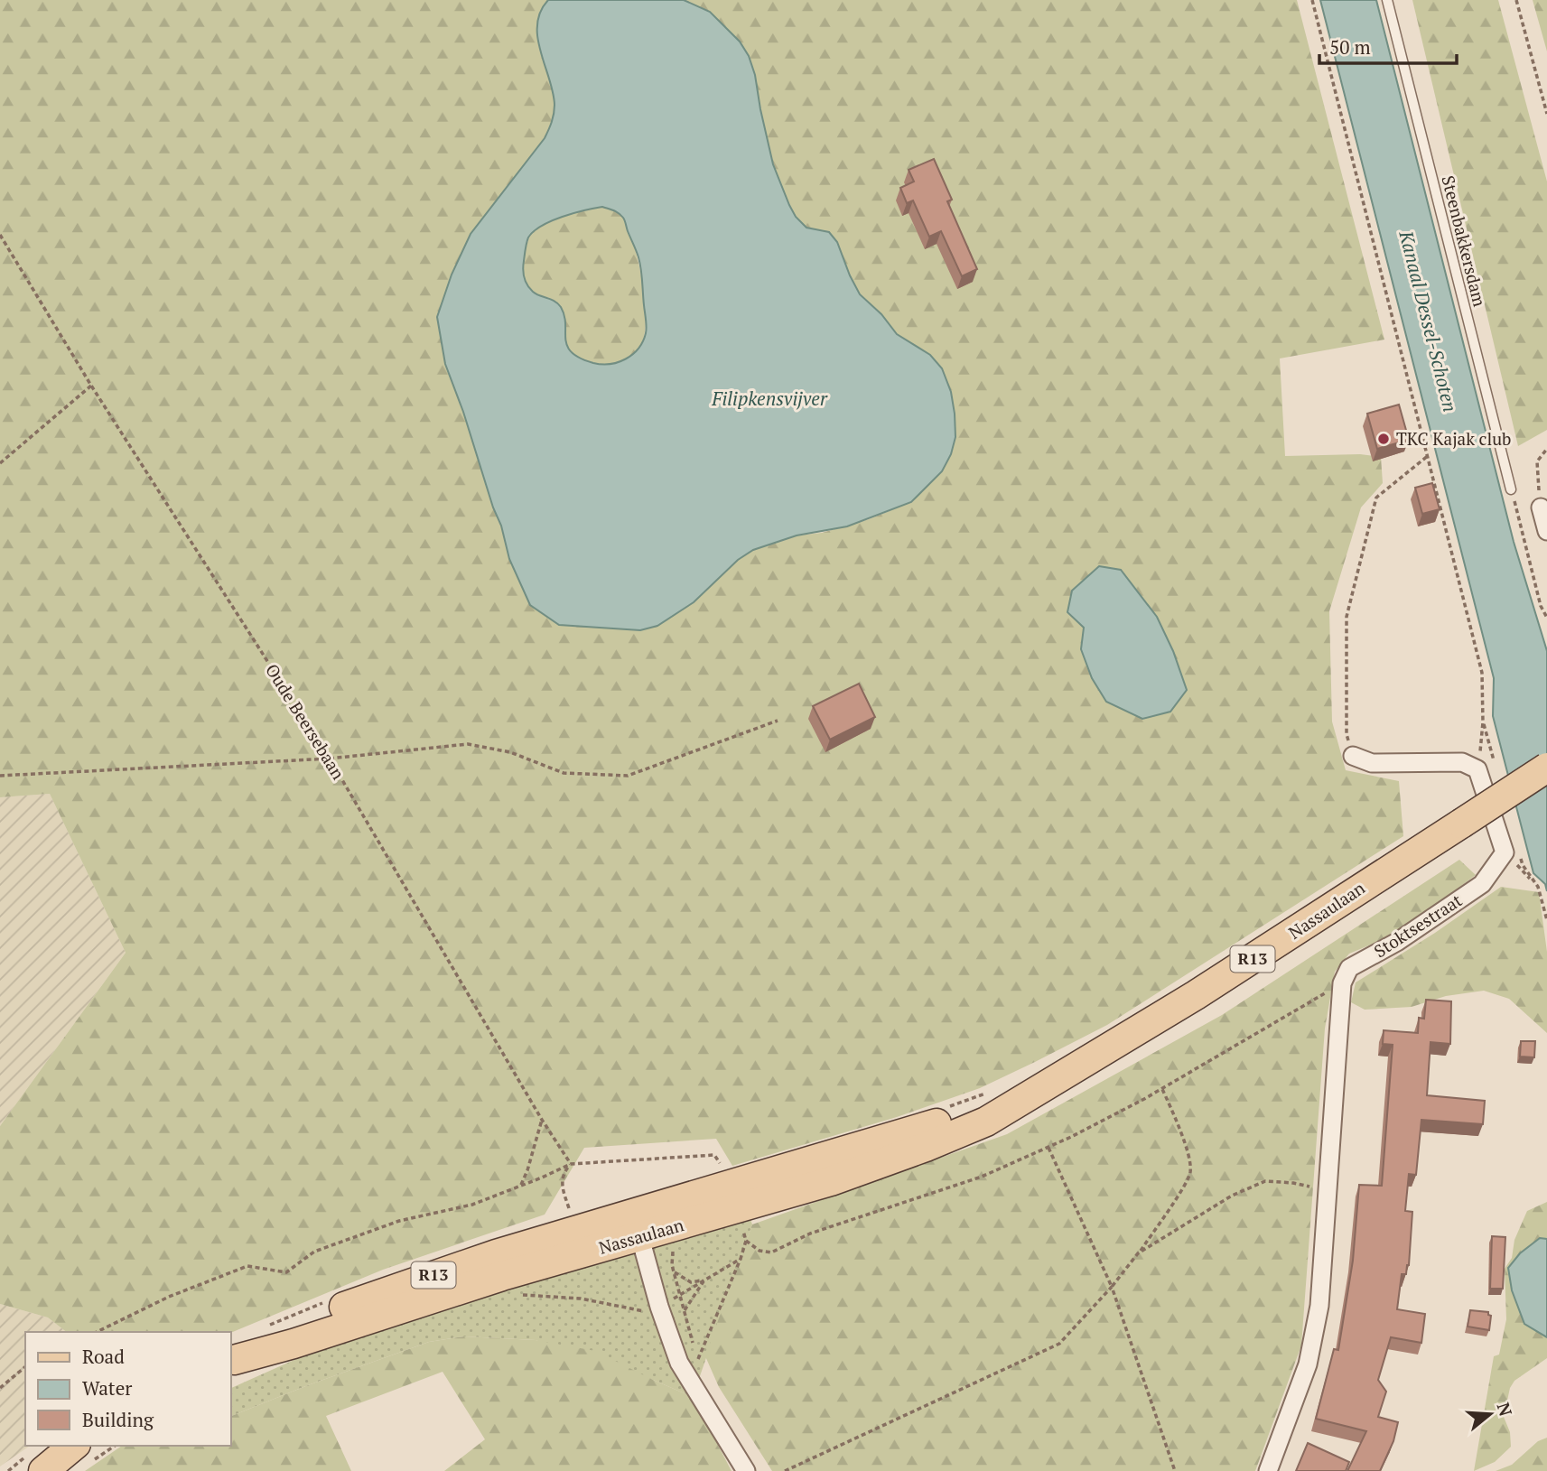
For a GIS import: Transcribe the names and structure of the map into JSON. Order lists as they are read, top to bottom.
{
  "streets": {
    "main road": ["Nassaulaan", "R13"],
    "street": ["Stoktsestraat"],
    "lane": ["Steenbakkersdam"],
    "path": ["Oude Beersebaan"]
  },
  "water": ["Kanaal Dessel-Schoten", "Filipkensvijver"],
  "places": ["TKC Kajak club"],
  "legend": ["Road", "Water", "Building"],
  "scale_bar": "50 m",
  "north": "right"
}
